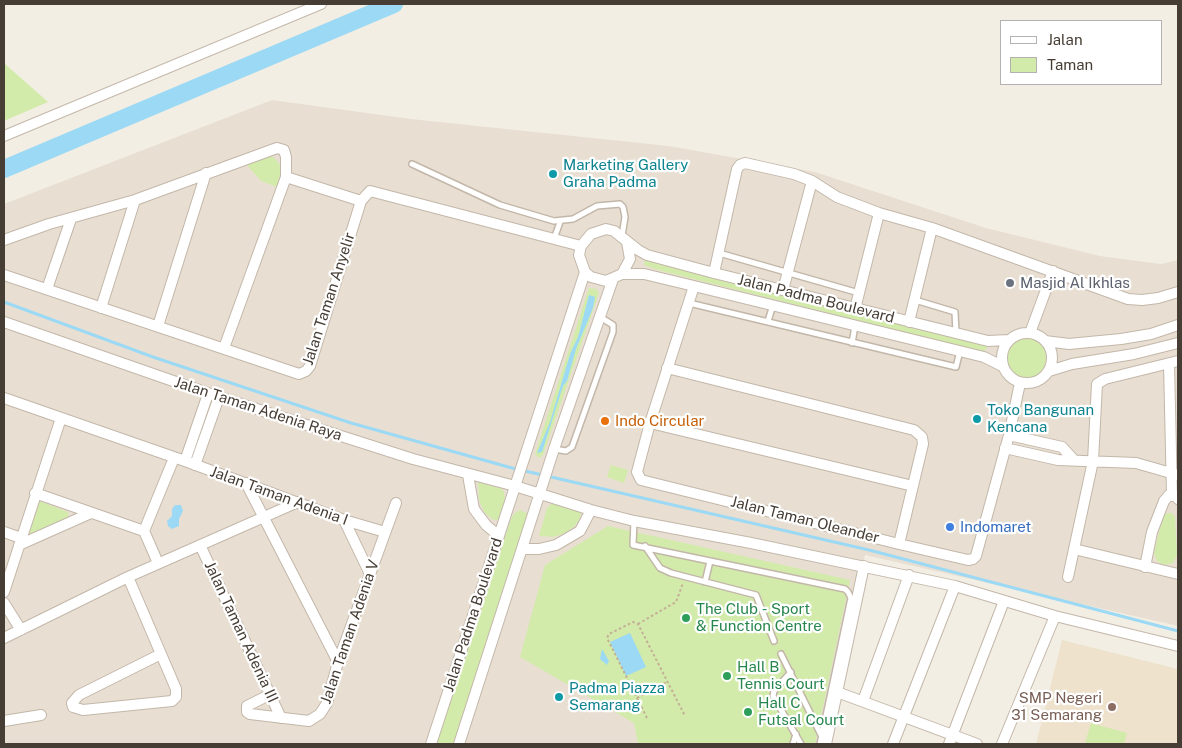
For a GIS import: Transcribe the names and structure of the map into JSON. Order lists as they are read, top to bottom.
{
  "streets": {
    "street": [
      "Jalan Taman Anyelir",
      "Jalan Padma Boulevard",
      "Jalan Taman Adenia Raya",
      "Jalan Taman Adenia I",
      "Jalan Taman Oleander",
      "Jalan Taman Adenia III",
      "Jalan Taman Adenia V"
    ]
  },
  "crossings": [
    ["Jalan Padma Boulevard", "Jalan Taman Adenia Raya"],
    ["Jalan Taman Adenia I", "Jalan Taman Adenia V"],
    ["Jalan Taman Adenia III", "Jalan Taman Adenia V"]
  ],
  "places": [
    "Marketing Gallery Graha Padma",
    "Masjid Al Ikhlas",
    "Toko Bangunan Kencana",
    "Indo Circular",
    "Indomaret",
    "The Club - Sport & Function Centre",
    "Hall B Tennis Court",
    "Padma Piazza Semarang",
    "SMP Negeri 31 Semarang",
    "Hall C Futsal Court"
  ],
  "legend": ["Jalan", "Taman"]
}
